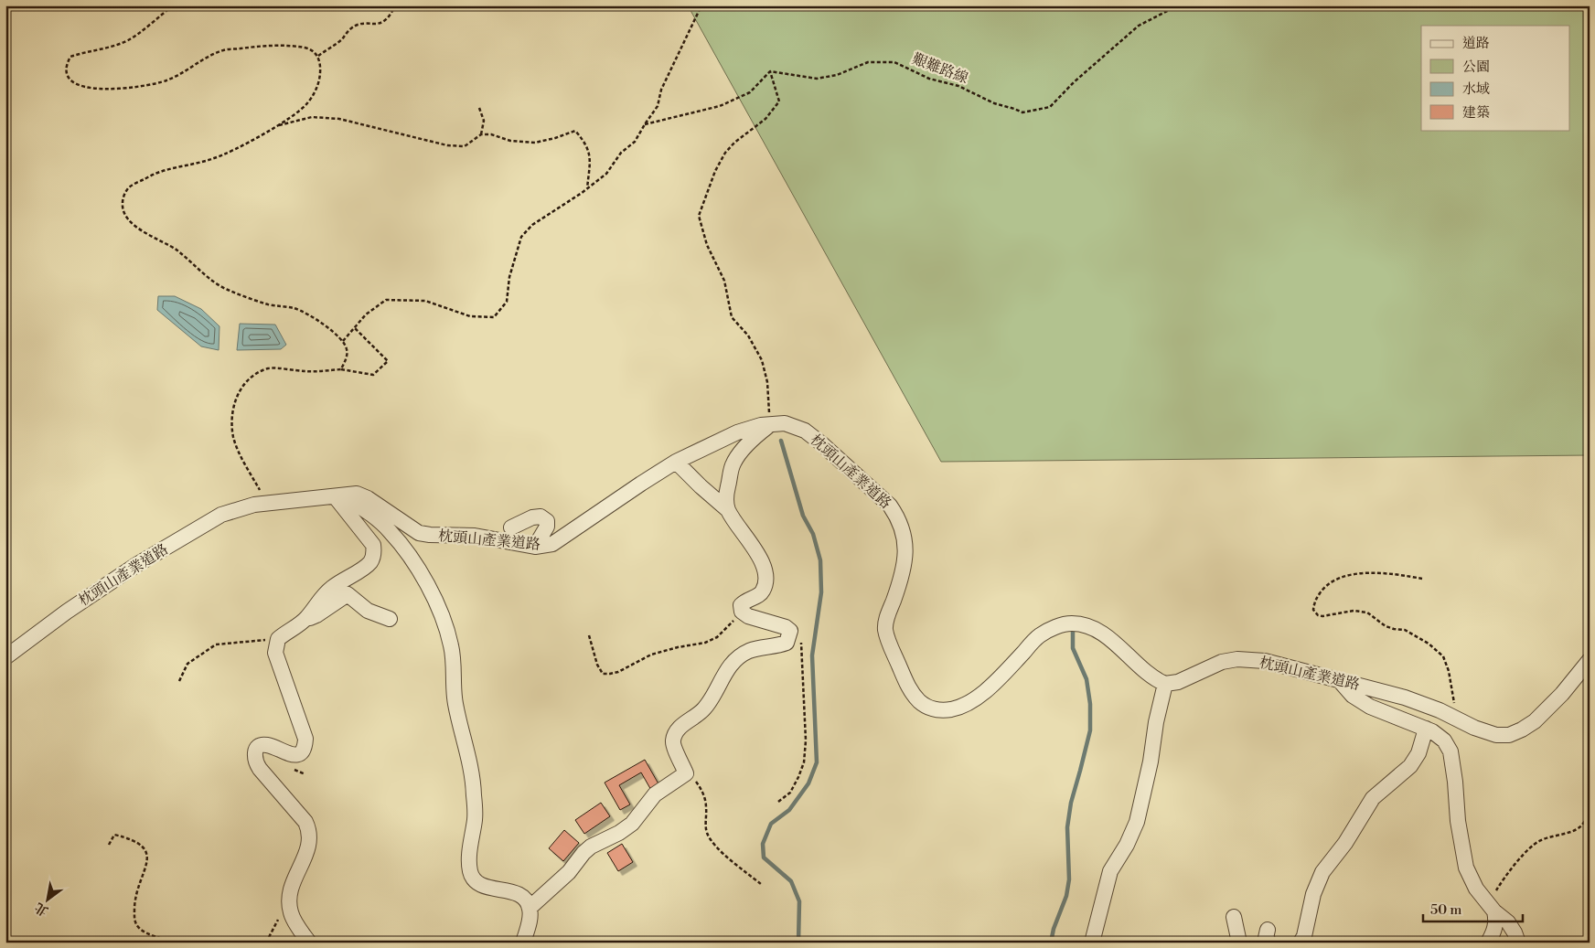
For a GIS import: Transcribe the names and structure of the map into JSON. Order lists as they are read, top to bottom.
{
  "streets": {
    "street": ["枕頭山產業道路"],
    "path": ["艱難路線"]
  },
  "legend": [
    "道路",
    "公園",
    "水域",
    "建築"
  ],
  "scale_bar": "50 m",
  "north": "bottom left"
}
